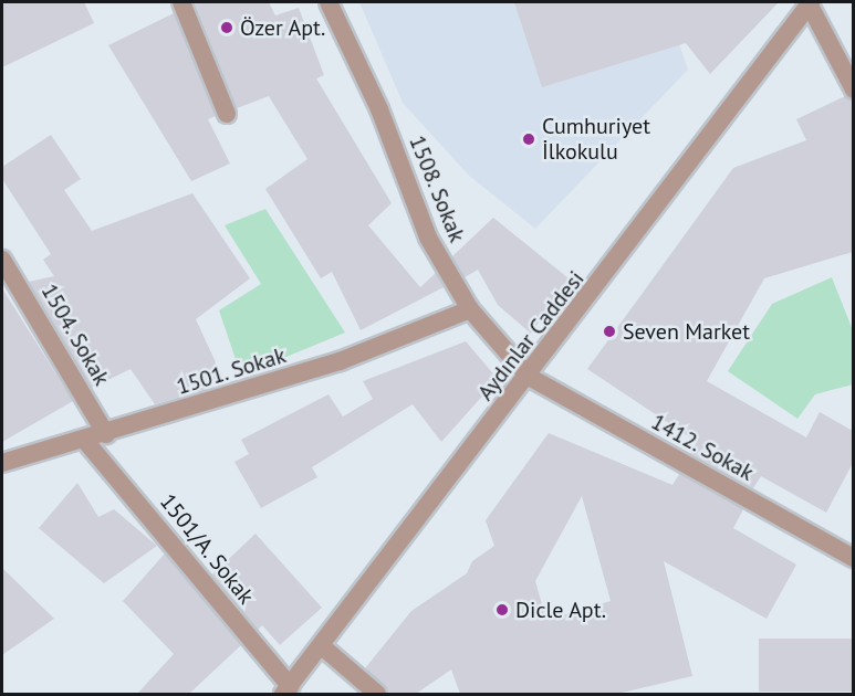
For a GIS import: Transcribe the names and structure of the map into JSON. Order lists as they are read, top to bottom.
{
  "streets": {
    "street": [
      "1508. Sokak",
      "1504. Sokak",
      "Aydınlar Caddesi",
      "1501. Sokak",
      "1412. Sokak",
      "1501/A. Sokak"
    ]
  },
  "crossings": [
    ["1508. Sokak", "Aydınlar Caddesi"],
    ["1508. Sokak", "1501. Sokak"],
    ["1508. Sokak", "1412. Sokak"],
    ["1504. Sokak", "1501. Sokak"],
    ["Aydınlar Caddesi", "1412. Sokak"],
    ["Aydınlar Caddesi", "1501/A. Sokak"],
    ["1501. Sokak", "1501/A. Sokak"]
  ],
  "places": [
    "Özer Apt.",
    "Cumhuriyet İlkokulu",
    "Seven Market",
    "Dicle Apt."
  ]
}
